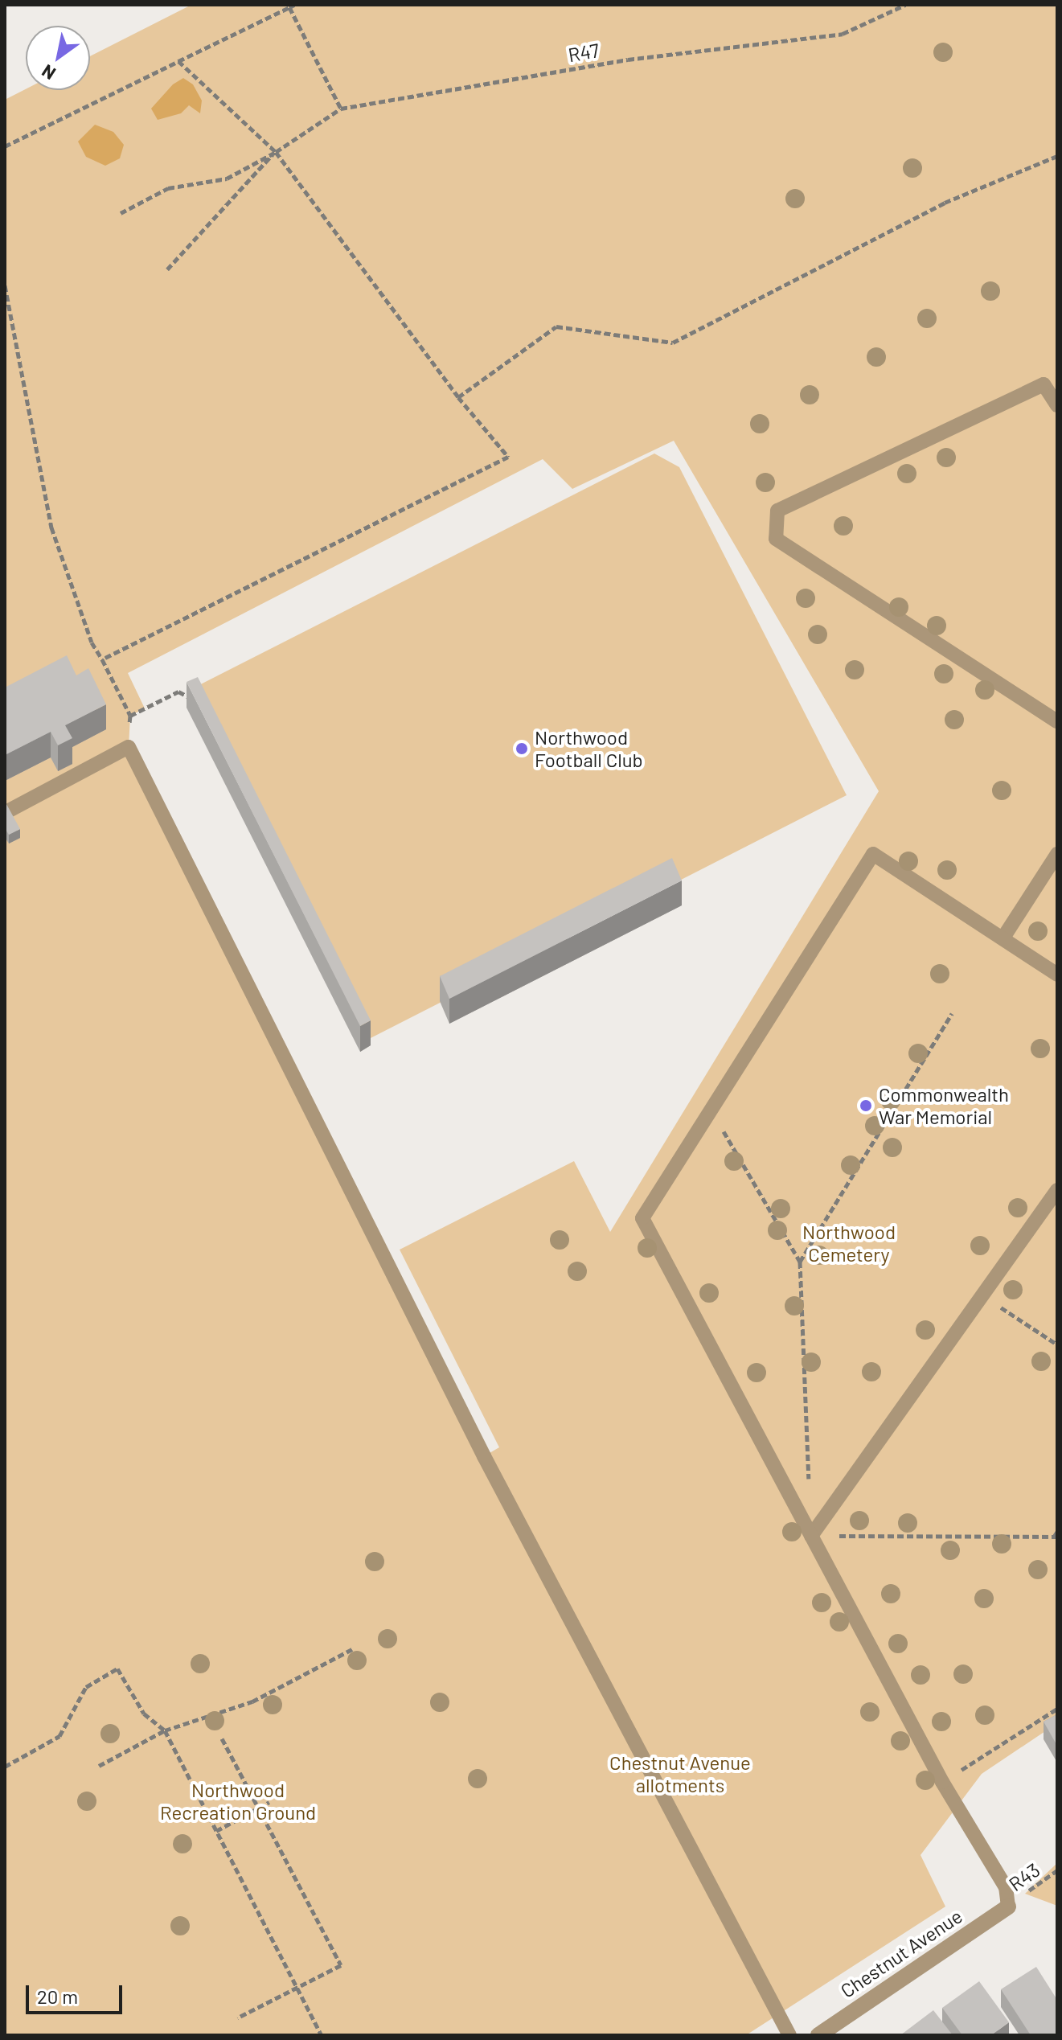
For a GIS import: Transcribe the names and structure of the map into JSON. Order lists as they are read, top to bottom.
{
  "streets": {
    "street": ["Chestnut Avenue"],
    "path": ["R47", "R43"]
  },
  "crossings": [
    ["R43", "Chestnut Avenue"]
  ],
  "parks": ["Northwood Cemetery", "Chestnut Avenue allotments", "Northwood Recreation Ground"],
  "places": ["Northwood Football Club", "Commonwealth War Memorial"],
  "scale_bar": "20 m",
  "north": "bottom left"
}
